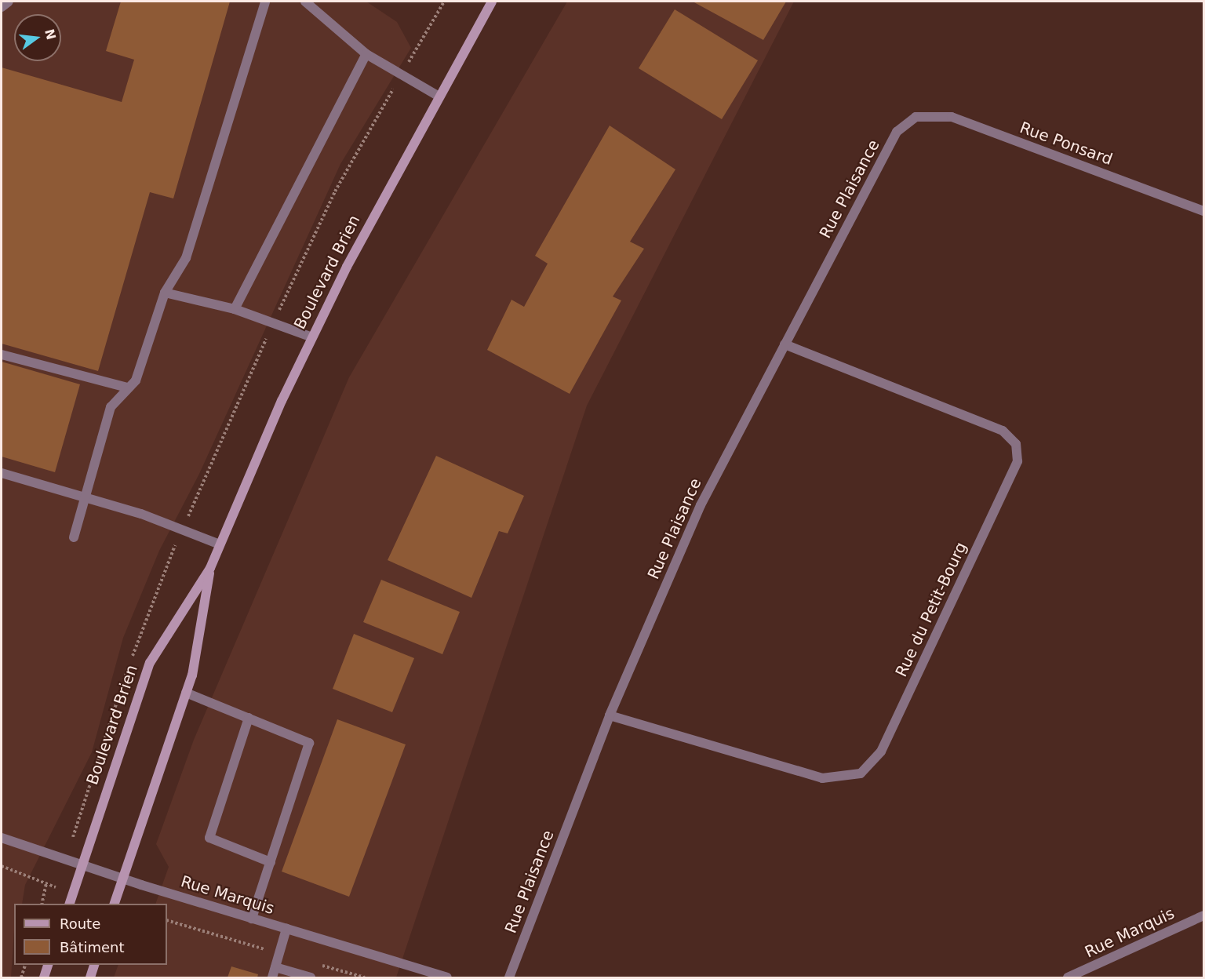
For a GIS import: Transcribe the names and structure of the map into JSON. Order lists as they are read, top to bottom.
{
  "streets": {
    "main road": ["Boulevard Brien"],
    "street": [
      "Rue Ponsard",
      "Rue Plaisance",
      "Rue du Petit-Bourg",
      "Rue Marquis"
    ]
  },
  "crossings": [
    ["Rue Ponsard", "Rue Plaisance"],
    ["Rue Plaisance", "Rue du Petit-Bourg"],
    ["Boulevard Brien", "Rue Marquis"]
  ],
  "legend": ["Route", "Bâtiment"],
  "north": "right"
}
